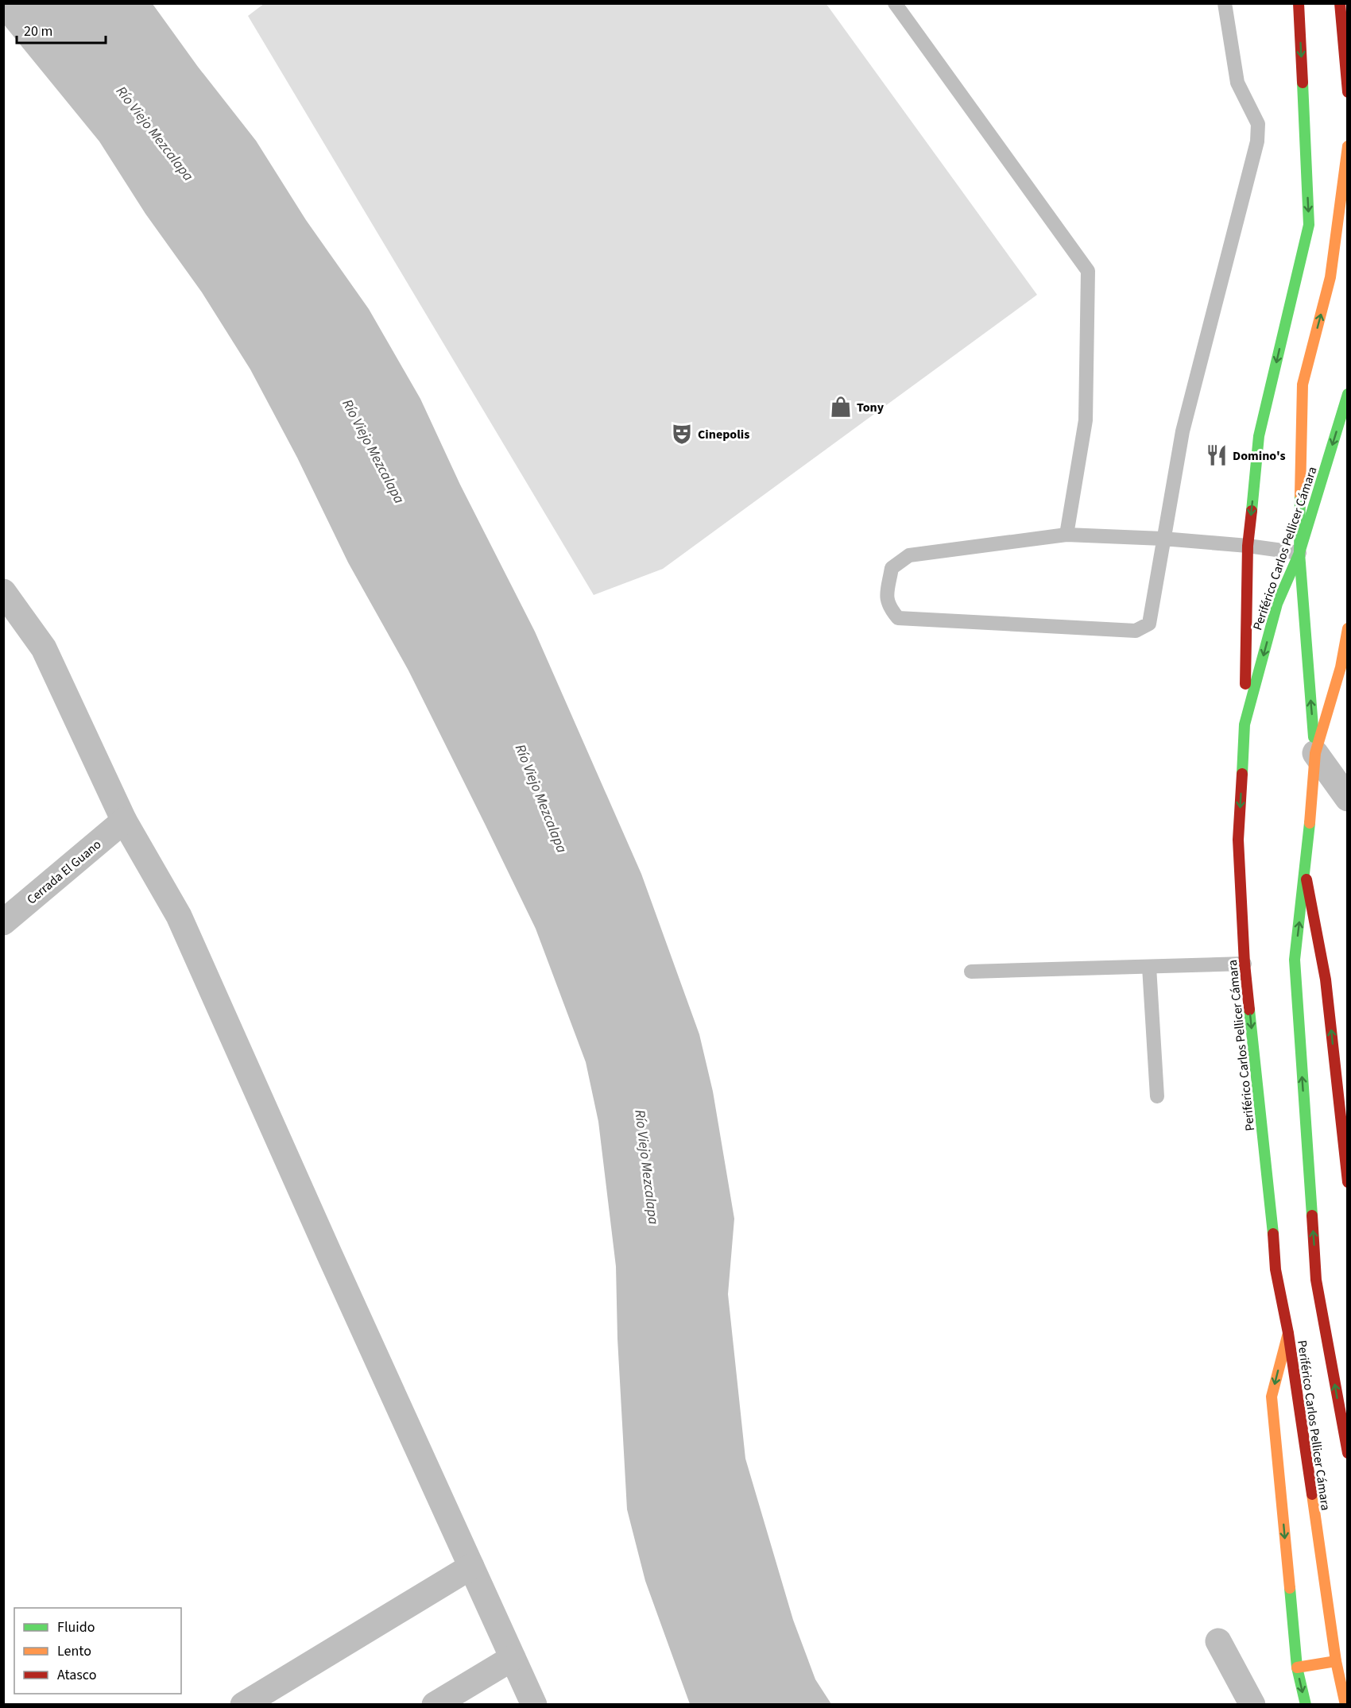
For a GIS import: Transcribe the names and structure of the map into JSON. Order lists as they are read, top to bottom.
{
  "streets": {
    "main road": ["Periférico Carlos Pellicer Cámara"],
    "street": ["Cerrada El Guano"]
  },
  "water": ["Río Viejo Mezcalapa"],
  "places": {
    "shop": ["Tony"],
    "theatre": ["Cinepolis"],
    "restaurant": ["Domino's"]
  },
  "legend": ["Fluido", "Lento", "Atasco"],
  "scale_bar": "20 m"
}
